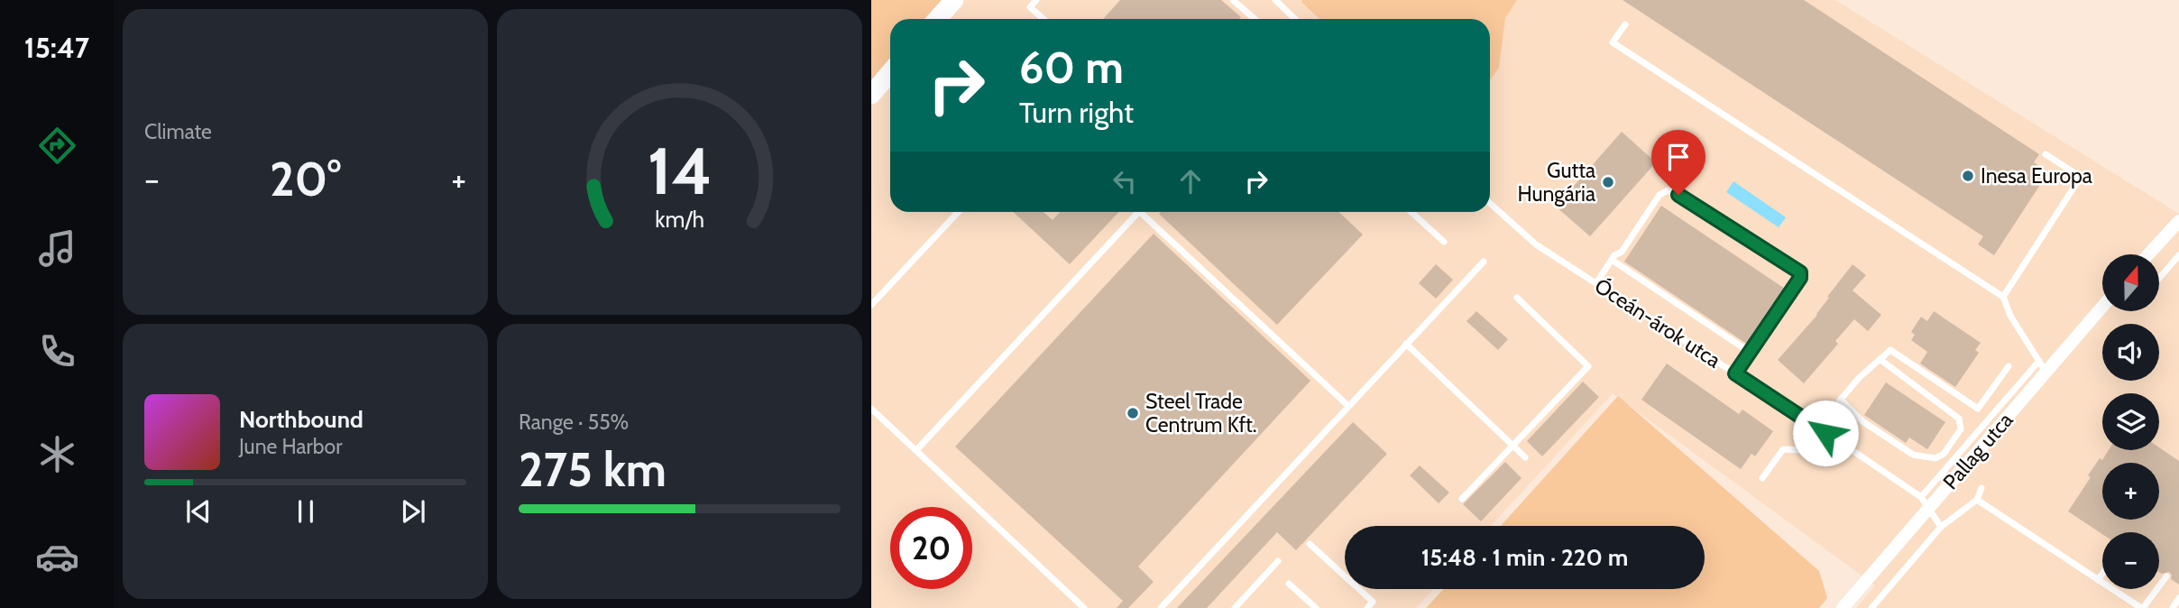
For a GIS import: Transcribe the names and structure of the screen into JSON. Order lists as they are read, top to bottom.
{
  "streets": {
    "street": ["Pallag utca"],
    "lane": ["Óceán-árok utca"]
  },
  "crossings": [
    ["Óceán-árok utca", "Pallag utca"]
  ],
  "places": ["Inesa Europa", "Gutta Hungária", "Steel Trade Centrum Kft."],
  "north": "top",
  "page": {
    "tabs": "15:47",
    "tile": [
      "Climate",
      ["Range · 55%", "275 km"]
    ],
    "turn": ["60 m", "Turn right"],
    "heat": ["−", "20°", "+"],
    "map_buttons": ["+", "−"],
    "song": ["Northbound", "June Harbor"],
    "limit": "20",
    "trip": "15:48 · 1 min · 220 m",
    "gauge": ["14", "km/h"]
  }
}
